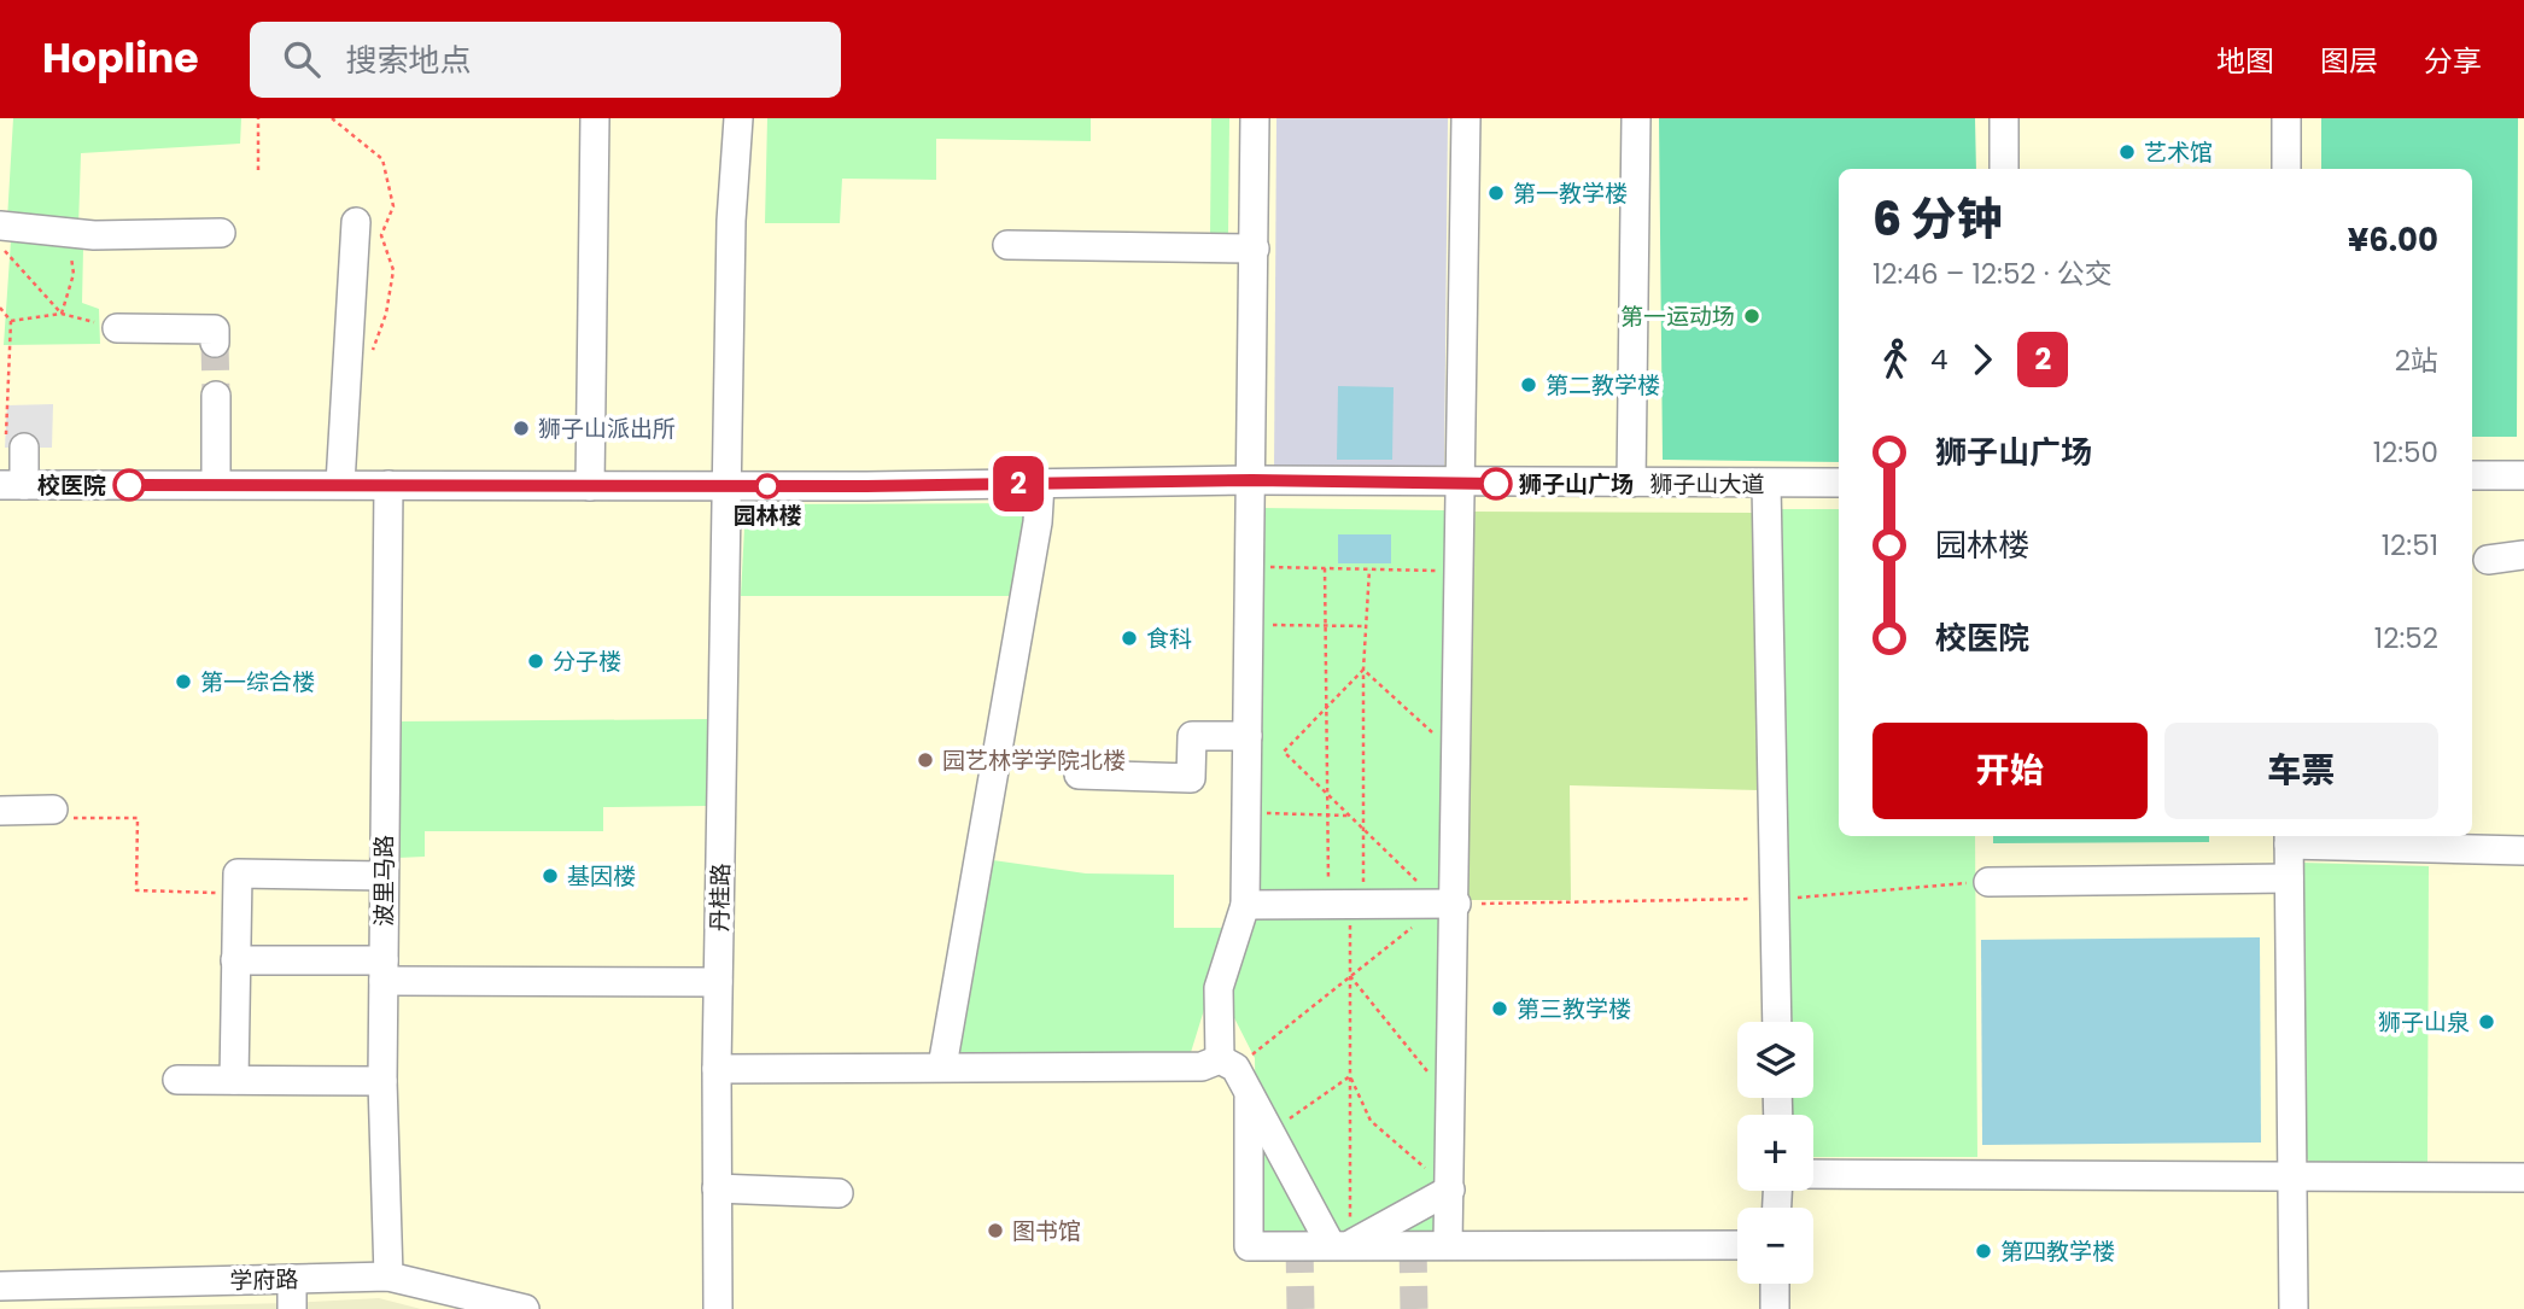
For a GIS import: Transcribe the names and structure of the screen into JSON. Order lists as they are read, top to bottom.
{
  "streets": {
    "street": [
      "狮子山大道",
      "波里马路",
      "丹桂路",
      "学府路"
    ]
  },
  "crossings": [
    ["狮子山大道", "波里马路"],
    ["狮子山大道", "丹桂路"],
    ["波里马路", "学府路"]
  ],
  "places": [
    "艺术馆",
    "第一教学楼",
    "第一运动场",
    "第二教学楼",
    "狮子山派出所",
    "狮子山广场",
    "校医院",
    "园林楼",
    "食科",
    "分子楼",
    "第一综合楼",
    "园艺林学学院北楼",
    "基因楼",
    "第三教学楼",
    "狮子山泉",
    "图书馆",
    "第四教学楼"
  ],
  "lines": ["bus line 2"],
  "page": {
    "header": "Hopline",
    "search": "搜索地点",
    "nav": ["地图", "图层", "分享"],
    "on_map": "2",
    "heading": ["6 分钟", "12:46 – 12:52 · 公交", "¥6.00"],
    "legs": ["4", "2", "2站"],
    "list": [
      {
        "name": "狮子山广场",
        "value": "12:50"
      },
      {
        "name": "园林楼",
        "value": "12:51"
      },
      {
        "name": "校医院",
        "value": "12:52"
      }
    ],
    "buttons": ["开始", "车票"],
    "map_buttons": ["+", "−"]
  }
}
